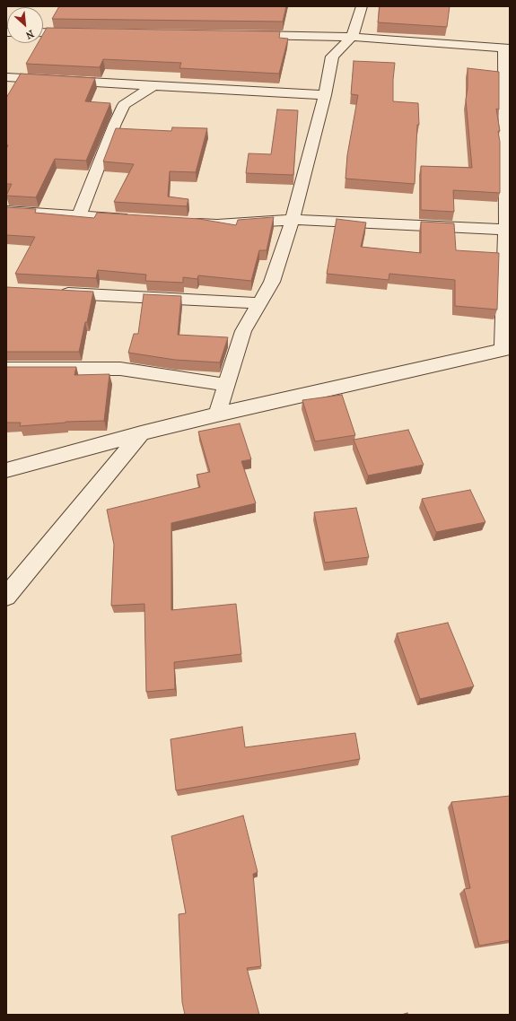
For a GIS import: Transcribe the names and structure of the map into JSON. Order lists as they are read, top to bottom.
{
  "north": "bottom right"
}
